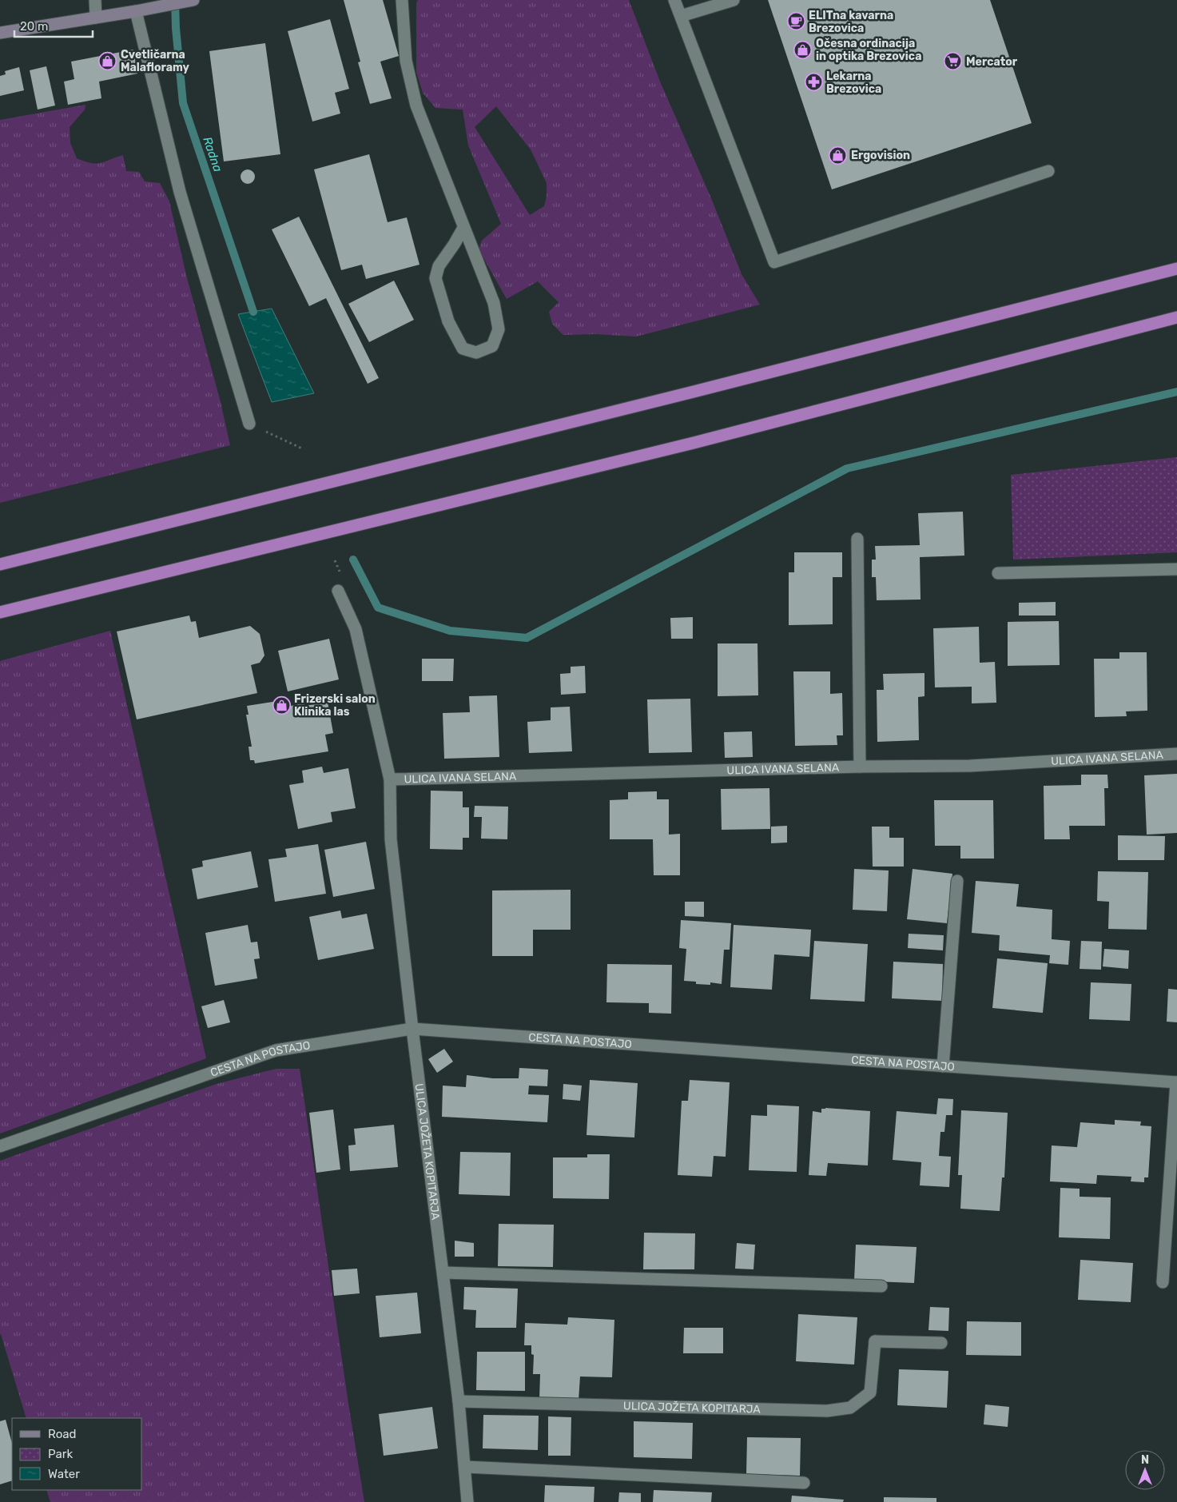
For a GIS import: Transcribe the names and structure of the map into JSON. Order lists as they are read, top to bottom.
{
  "streets": {
    "street": ["ULICA IVANA SELANA", "CESTA NA POSTAJO", "ULICA JOŽETA KOPITARJA"]
  },
  "crossings": [
    ["ULICA IVANA SELANA", "CESTA NA POSTAJO"],
    ["ULICA IVANA SELANA", "ULICA JOŽETA KOPITARJA"],
    ["CESTA NA POSTAJO", "ULICA JOŽETA KOPITARJA"]
  ],
  "water": ["Radna"],
  "places": {
    "cafe": ["ELITna kavarna Brezovica"],
    "shop": [
      "Očesna ordinacija in optika Brezovica",
      "Cvetličarna Malafloramy",
      "Ergovision",
      "Frizerski salon Klinika las"
    ],
    "supermarket": ["Mercator"],
    "pharmacy": ["Lekarna Brezovica"]
  },
  "legend": ["Road", "Park", "Water"],
  "scale_bar": "20 m",
  "north": "top"
}
